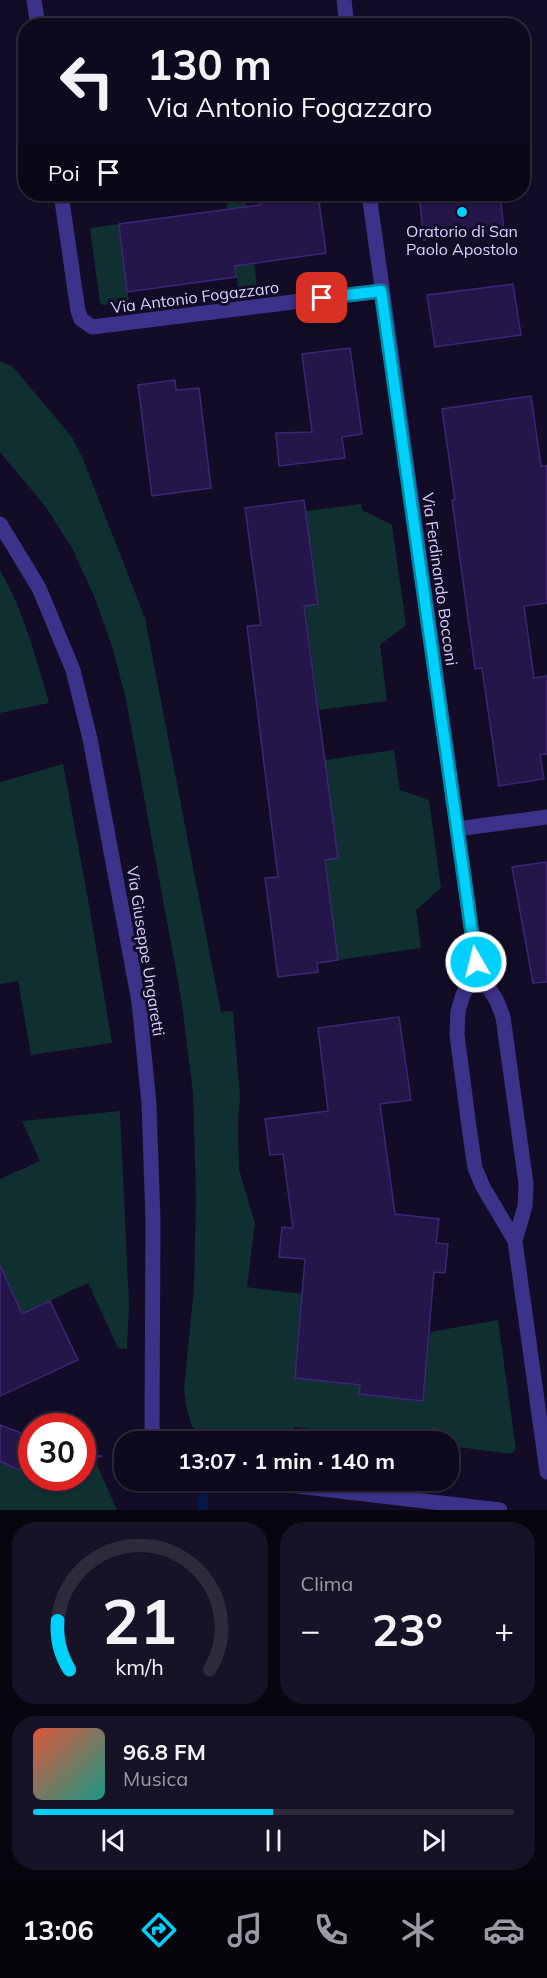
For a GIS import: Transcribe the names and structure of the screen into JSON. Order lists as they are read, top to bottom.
{
  "streets": {
    "street": ["Via Antonio Fogazzaro", "Via Ferdinando Bocconi", "Via Giuseppe Ungaretti"]
  },
  "crossings": [
    ["Via Antonio Fogazzaro", "Via Ferdinando Bocconi"]
  ],
  "places": ["Oratorio di San Paolo Apostolo"],
  "page": {
    "turn": ["130 m", "Via Antonio Fogazzaro"],
    "then": "Poi",
    "limit": "30",
    "trip": "13:07 · 1 min · 140 m",
    "tile": "Clima",
    "heat": ["−", "23°", "+"],
    "song": ["96.8 FM", "Musica"],
    "tabs": "13:06",
    "gauge": ["21", "km/h"]
  }
}
